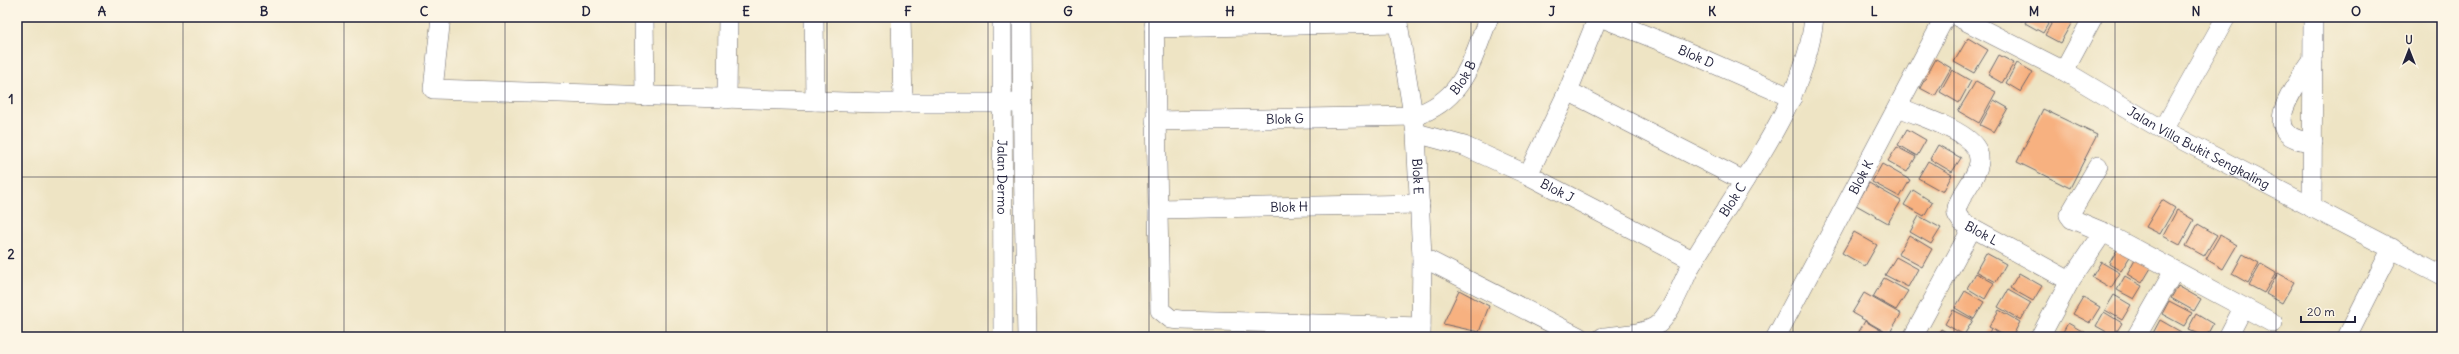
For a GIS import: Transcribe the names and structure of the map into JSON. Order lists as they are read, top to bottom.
{
  "streets": {
    "street": [
      "Blok D",
      "Blok B",
      "Blok G",
      "Jalan Villa Bukit Sengkaling",
      "Blok E",
      "Jalan Dermo",
      "Blok K",
      "Blok J",
      "Blok C",
      "Blok H",
      "Blok L"
    ]
  },
  "crossings": [
    ["Blok D", "Blok C"],
    ["Blok B", "Blok G"],
    ["Blok B", "Blok E"],
    ["Blok B", "Blok J"],
    ["Blok G", "Blok E"],
    ["Blok G", "Blok J"],
    ["Blok E", "Blok J"],
    ["Blok E", "Blok H"],
    ["Blok K", "Blok L"],
    ["Blok J", "Blok C"]
  ],
  "scale_bar": "20 m",
  "north": "top",
  "grid": {
    "columns": [
      "A",
      "B",
      "C",
      "D",
      "E",
      "F",
      "G",
      "H",
      "I",
      "J",
      "K",
      "L",
      "M",
      "N",
      "O"
    ],
    "rows": ["1", "2"]
  }
}
